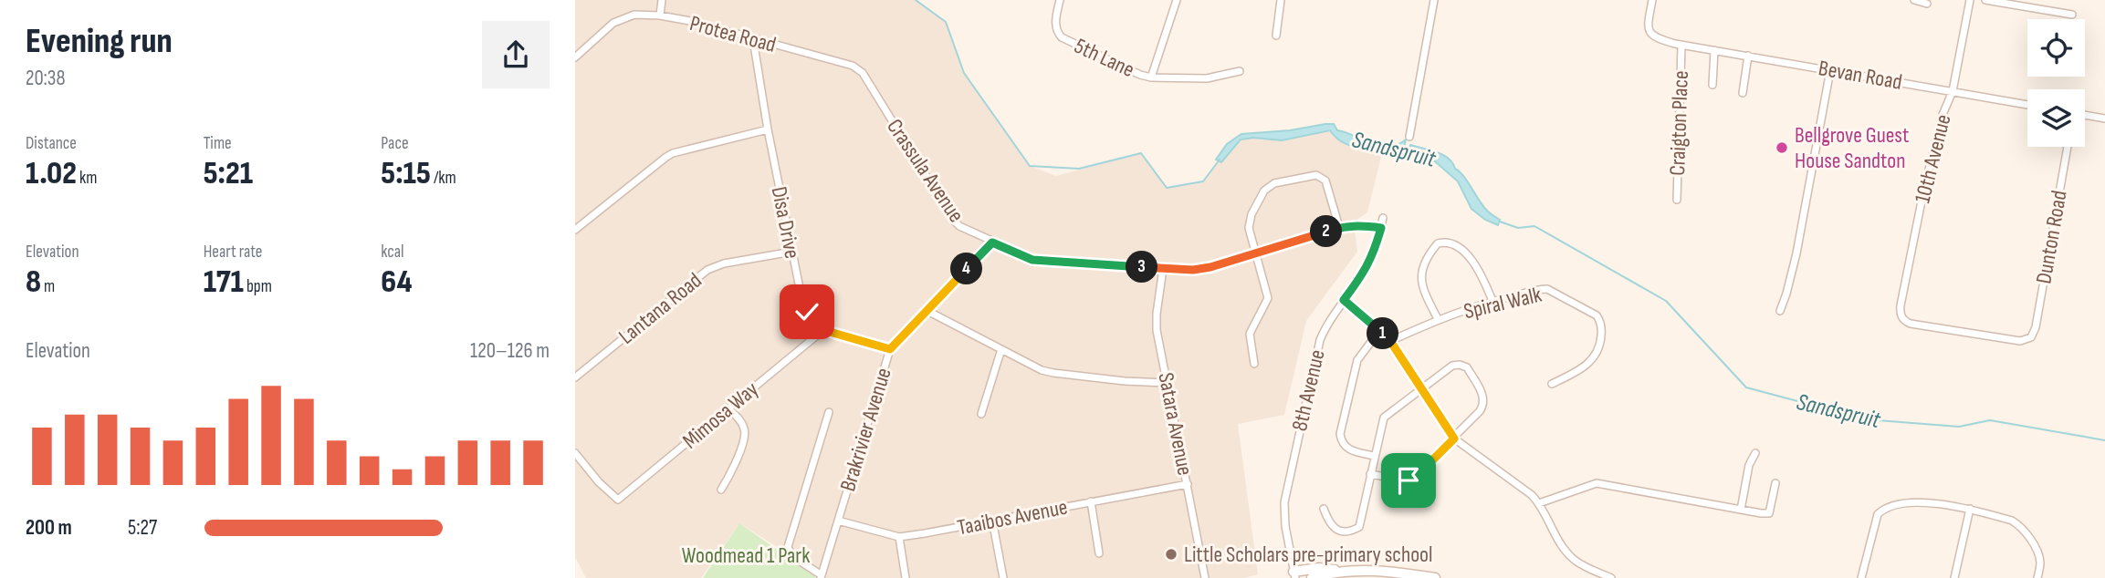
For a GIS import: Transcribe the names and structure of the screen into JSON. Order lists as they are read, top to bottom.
{
  "streets": {
    "street": [
      "Protea Road",
      "5th Lane",
      "Bevan Road",
      "Craigton Place",
      "10th Avenue",
      "Crassula Avenue",
      "Disa Drive",
      "Dunton Road",
      "Spiral Walk",
      "Lantana Road",
      "8th Avenue",
      "Mimosa Way",
      "Satara Avenue",
      "Brakrivier Avenue",
      "Taaibos Avenue"
    ]
  },
  "crossings": [
    ["Protea Road", "Crassula Avenue"],
    ["Protea Road", "Disa Drive"],
    ["Bevan Road", "Craigton Place"],
    ["Bevan Road", "10th Avenue"],
    ["10th Avenue", "Dunton Road"],
    ["Crassula Avenue", "8th Avenue"],
    ["Crassula Avenue", "Satara Avenue"],
    ["Crassula Avenue", "Brakrivier Avenue"],
    ["Disa Drive", "Lantana Road"],
    ["Disa Drive", "Mimosa Way"],
    ["Satara Avenue", "Taaibos Avenue"],
    ["Brakrivier Avenue", "Taaibos Avenue"]
  ],
  "water": ["Sandspruit"],
  "parks": ["Woodmead 1 Park"],
  "places": ["Bellgrove Guest House Sandton", "Little Scholars pre-primary school"],
  "page": {
    "heading": ["Evening run", "20:38"],
    "stats": [
      ["Distance", "1.02 km"],
      ["Time", "5:21"],
      ["Pace", "5:15 /km"],
      ["Elevation", "8 m"],
      ["Heart rate", "171 bpm"],
      ["kcal", "64"]
    ],
    "pins": [
      "2",
      "3",
      "4",
      "1"
    ],
    "chart": ["Elevation", "120–126 m"],
    "list": [
      {
        "name": "200 m",
        "note": "5:27"
      }
    ]
  }
}
